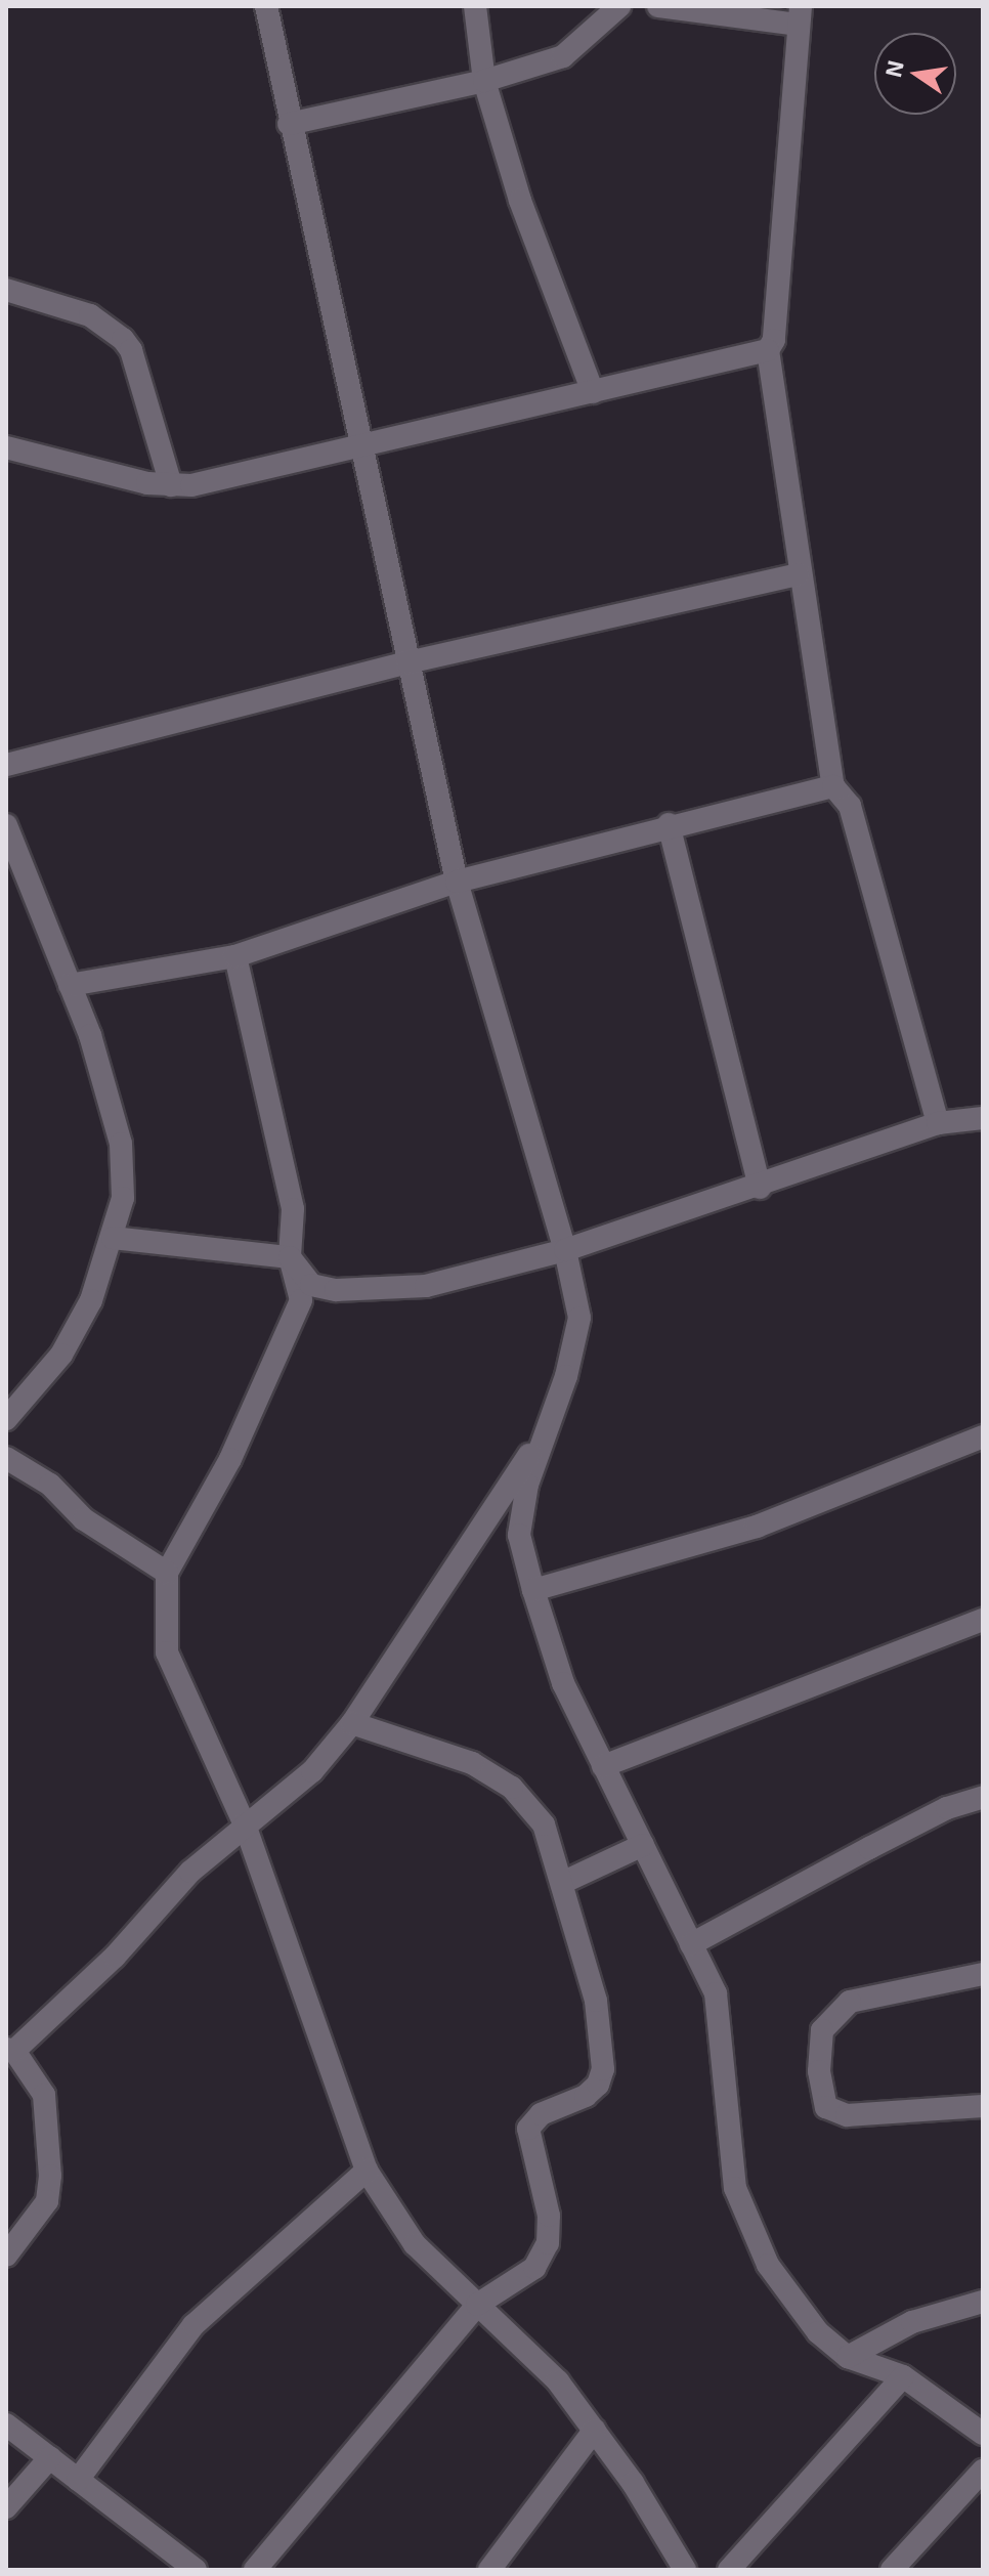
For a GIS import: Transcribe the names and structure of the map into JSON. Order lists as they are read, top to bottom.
{
  "north": "left"
}
